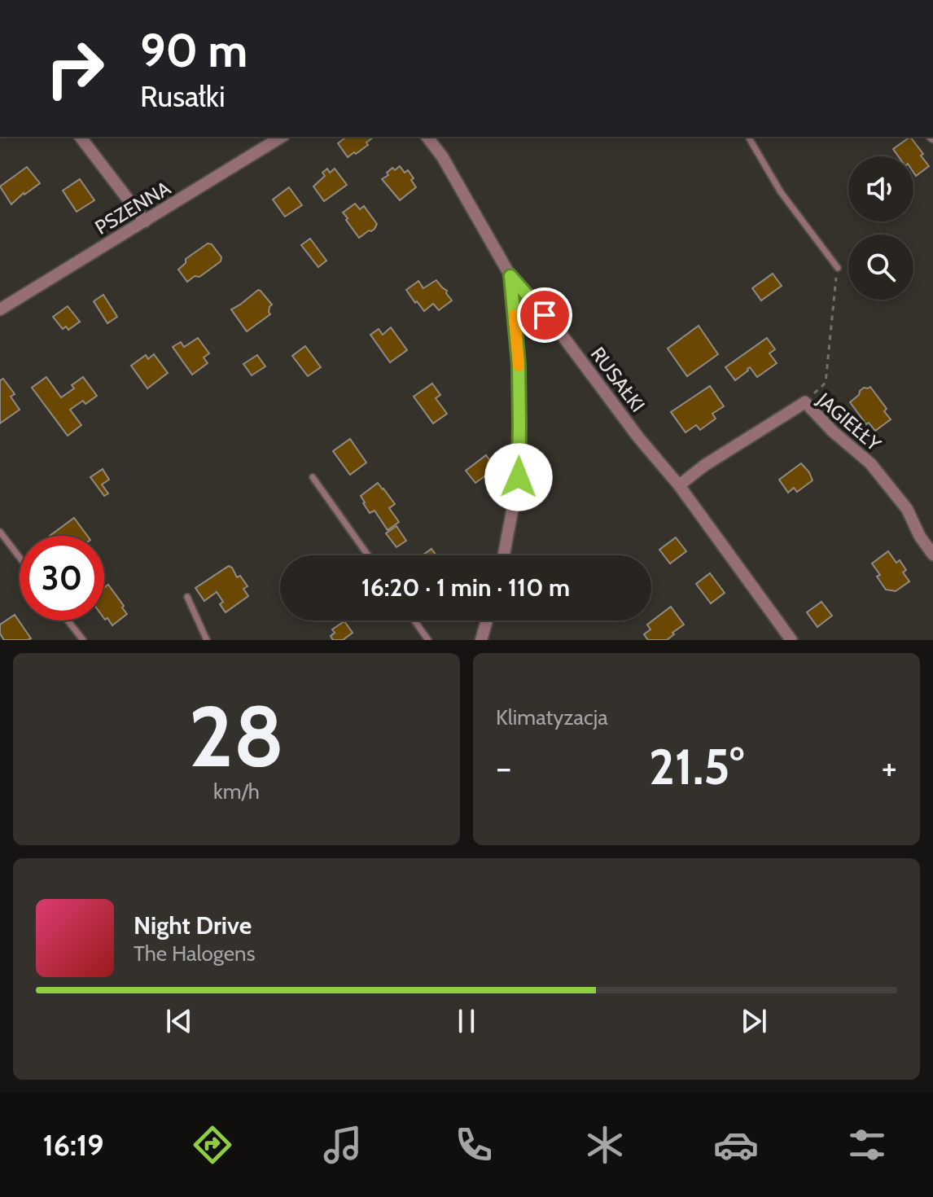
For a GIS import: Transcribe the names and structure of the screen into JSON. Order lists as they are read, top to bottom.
{
  "streets": {
    "street": ["PSZENNA", "RUSAŁKI", "JAGIEŁŁY"]
  },
  "crossings": [
    ["RUSAŁKI", "JAGIEŁŁY"]
  ],
  "page": {
    "turn": ["90 m", "Rusałki"],
    "limit": "30",
    "trip": "16:20 · 1 min · 110 m",
    "tile": [
      ["28", "km/h"],
      "Klimatyzacja"
    ],
    "heat": ["−", "21.5°", "+"],
    "song": ["Night Drive", "The Halogens"],
    "tabs": "16:19"
  }
}
